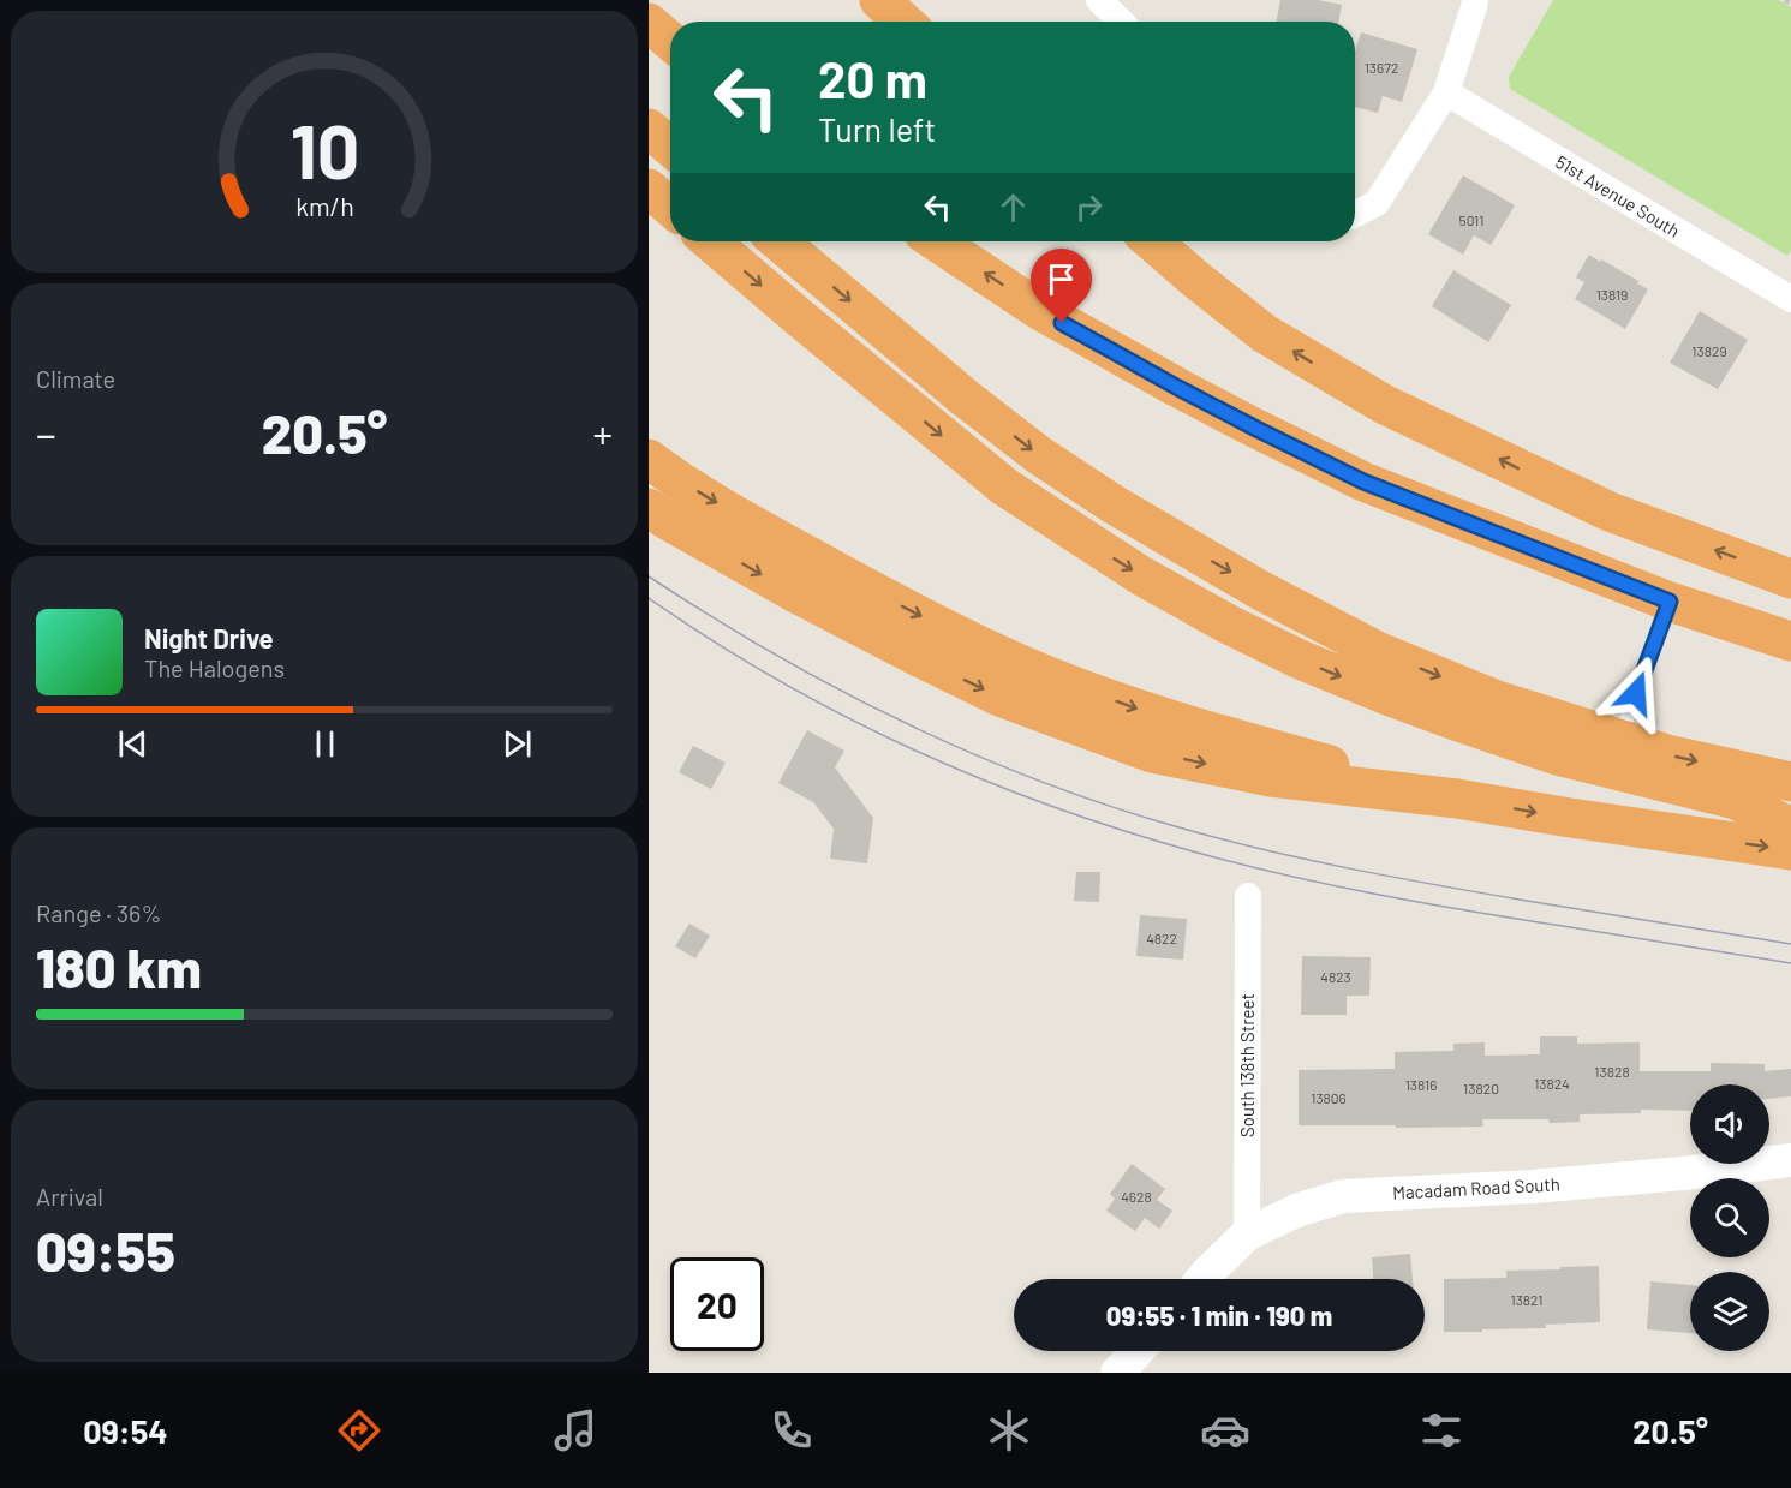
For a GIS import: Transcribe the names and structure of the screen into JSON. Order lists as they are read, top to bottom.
{
  "streets": {
    "street": ["51st Avenue South", "South 138th Street", "Macadam Road South"]
  },
  "crossings": [
    ["South 138th Street", "Macadam Road South"]
  ],
  "house_numbers": [
    "13672",
    "5011",
    "13819",
    "13829",
    "4822",
    "4823",
    "13828",
    "13824",
    "13816",
    "13820",
    "13806",
    "4628",
    "13821"
  ],
  "page": {
    "turn": ["20 m", "Turn left"],
    "tile": [
      "Climate",
      ["Range · 36%", "180 km"],
      ["Arrival", "09:55"]
    ],
    "heat": ["−", "20.5°", "+"],
    "song": ["Night Drive", "The Halogens"],
    "limit": "20",
    "trip": "09:55 · 1 min · 190 m",
    "tabs": ["09:54", "20.5°"],
    "gauge": ["10", "km/h"]
  }
}
